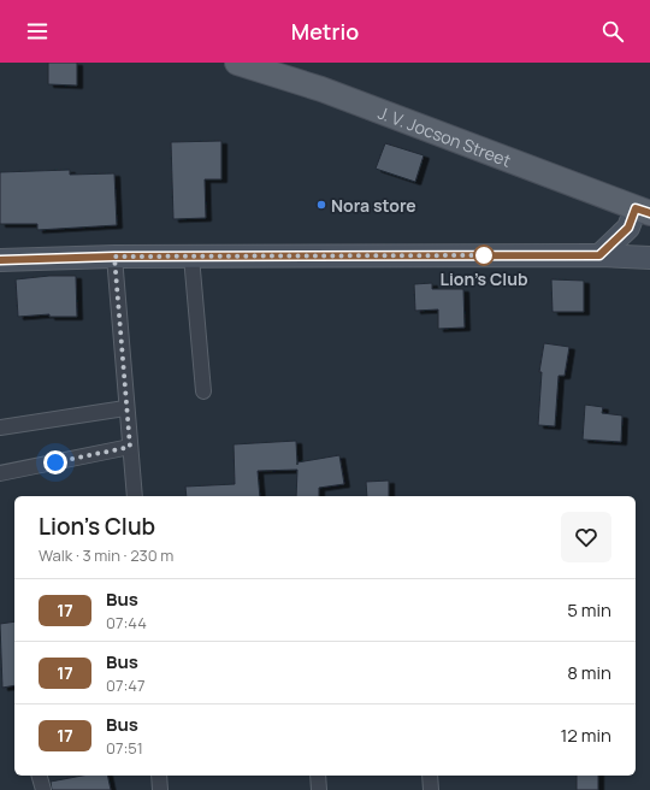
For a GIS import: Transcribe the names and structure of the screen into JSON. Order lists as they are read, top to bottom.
{
  "streets": {
    "main road": ["J. V. Jocson Street"]
  },
  "places": ["Nora store", "Lion's Club"],
  "lines": ["bus line 17"],
  "page": {
    "header": "Metrio",
    "heading": ["Lion's Club", "Walk · 3 min · 230 m"],
    "list": [
      {
        "mark": "17",
        "name": "Bus",
        "note": "07:44",
        "value": "5 min"
      },
      {
        "mark": "17",
        "name": "Bus",
        "note": "07:47",
        "value": "8 min"
      },
      {
        "mark": "17",
        "name": "Bus",
        "note": "07:51",
        "value": "12 min"
      }
    ]
  }
}
